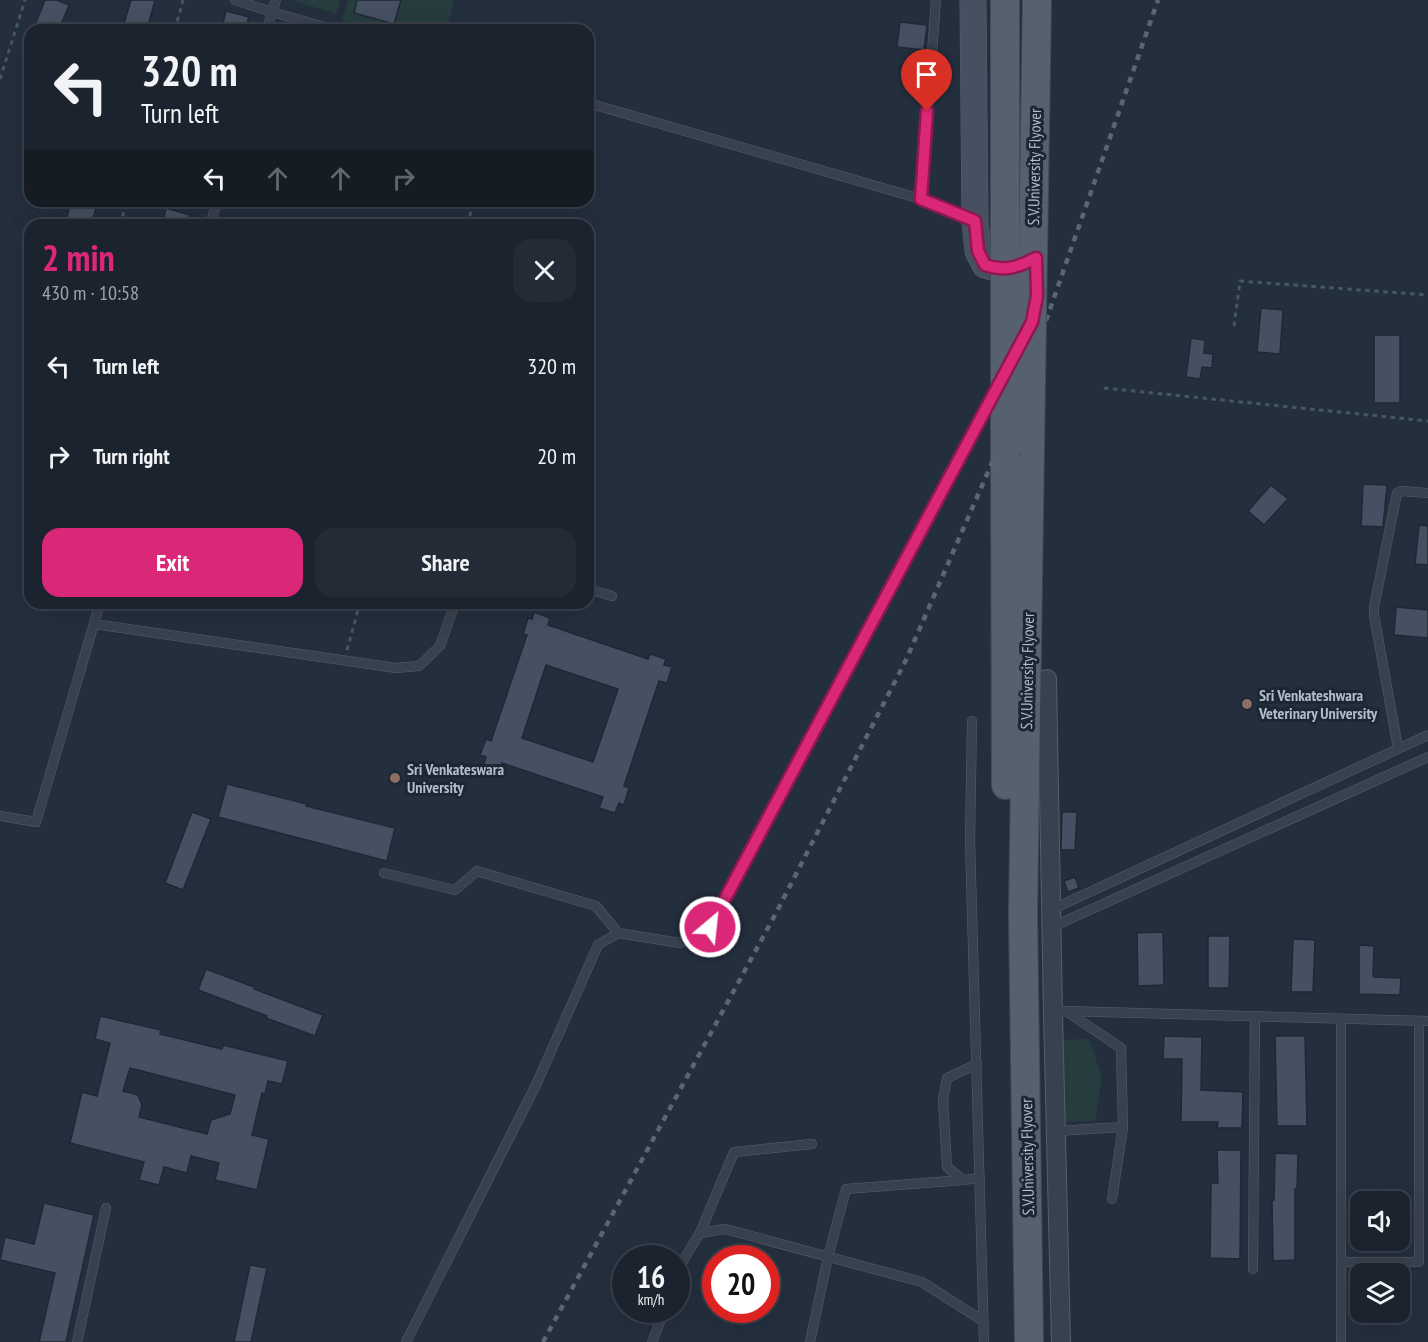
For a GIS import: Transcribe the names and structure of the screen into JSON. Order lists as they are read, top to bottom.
{
  "streets": {
    "main road": ["S.V.University Flyover"]
  },
  "places": ["Sri Venkateshwara Veterinary University", "Sri Venkateswara University"],
  "page": {
    "turn": ["320 m", "Turn left"],
    "heading": ["2 min", "430 m · 10:58"],
    "list": [
      {
        "name": "Turn left",
        "value": "320 m"
      },
      {
        "name": "Turn right",
        "value": "20 m"
      }
    ],
    "buttons": ["Exit", "Share"],
    "speed": "16 km/h",
    "limit": "20"
  }
}
